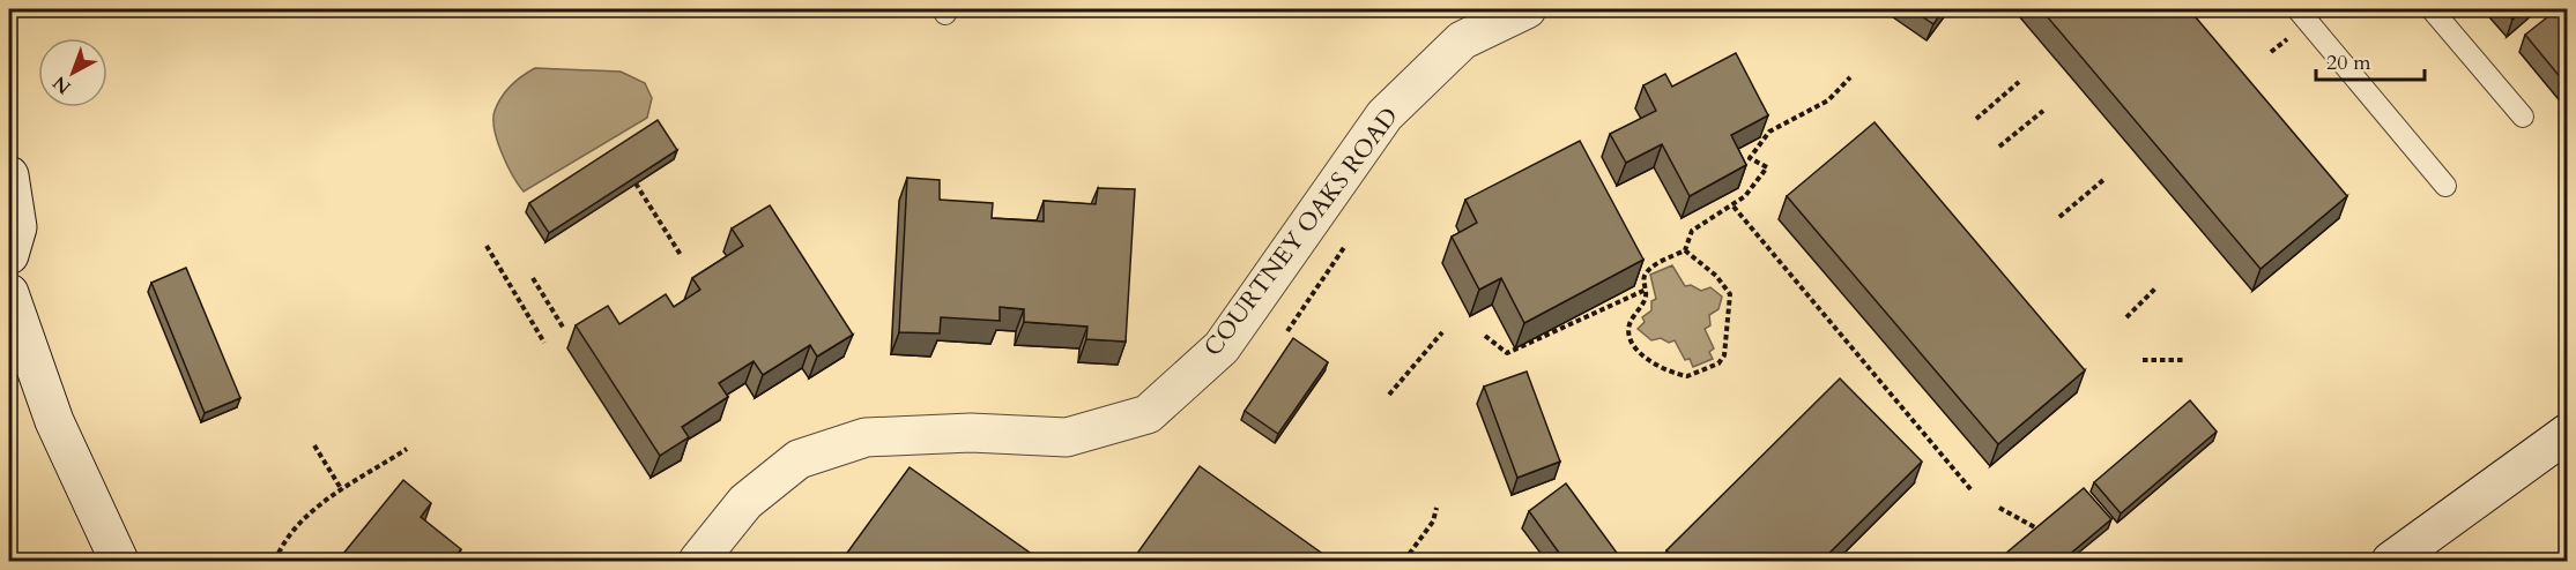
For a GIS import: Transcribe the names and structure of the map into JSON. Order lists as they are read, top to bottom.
{
  "streets": {
    "street": ["COURTNEY OAKS ROAD"]
  },
  "scale_bar": "20 m",
  "north": "bottom left"
}
